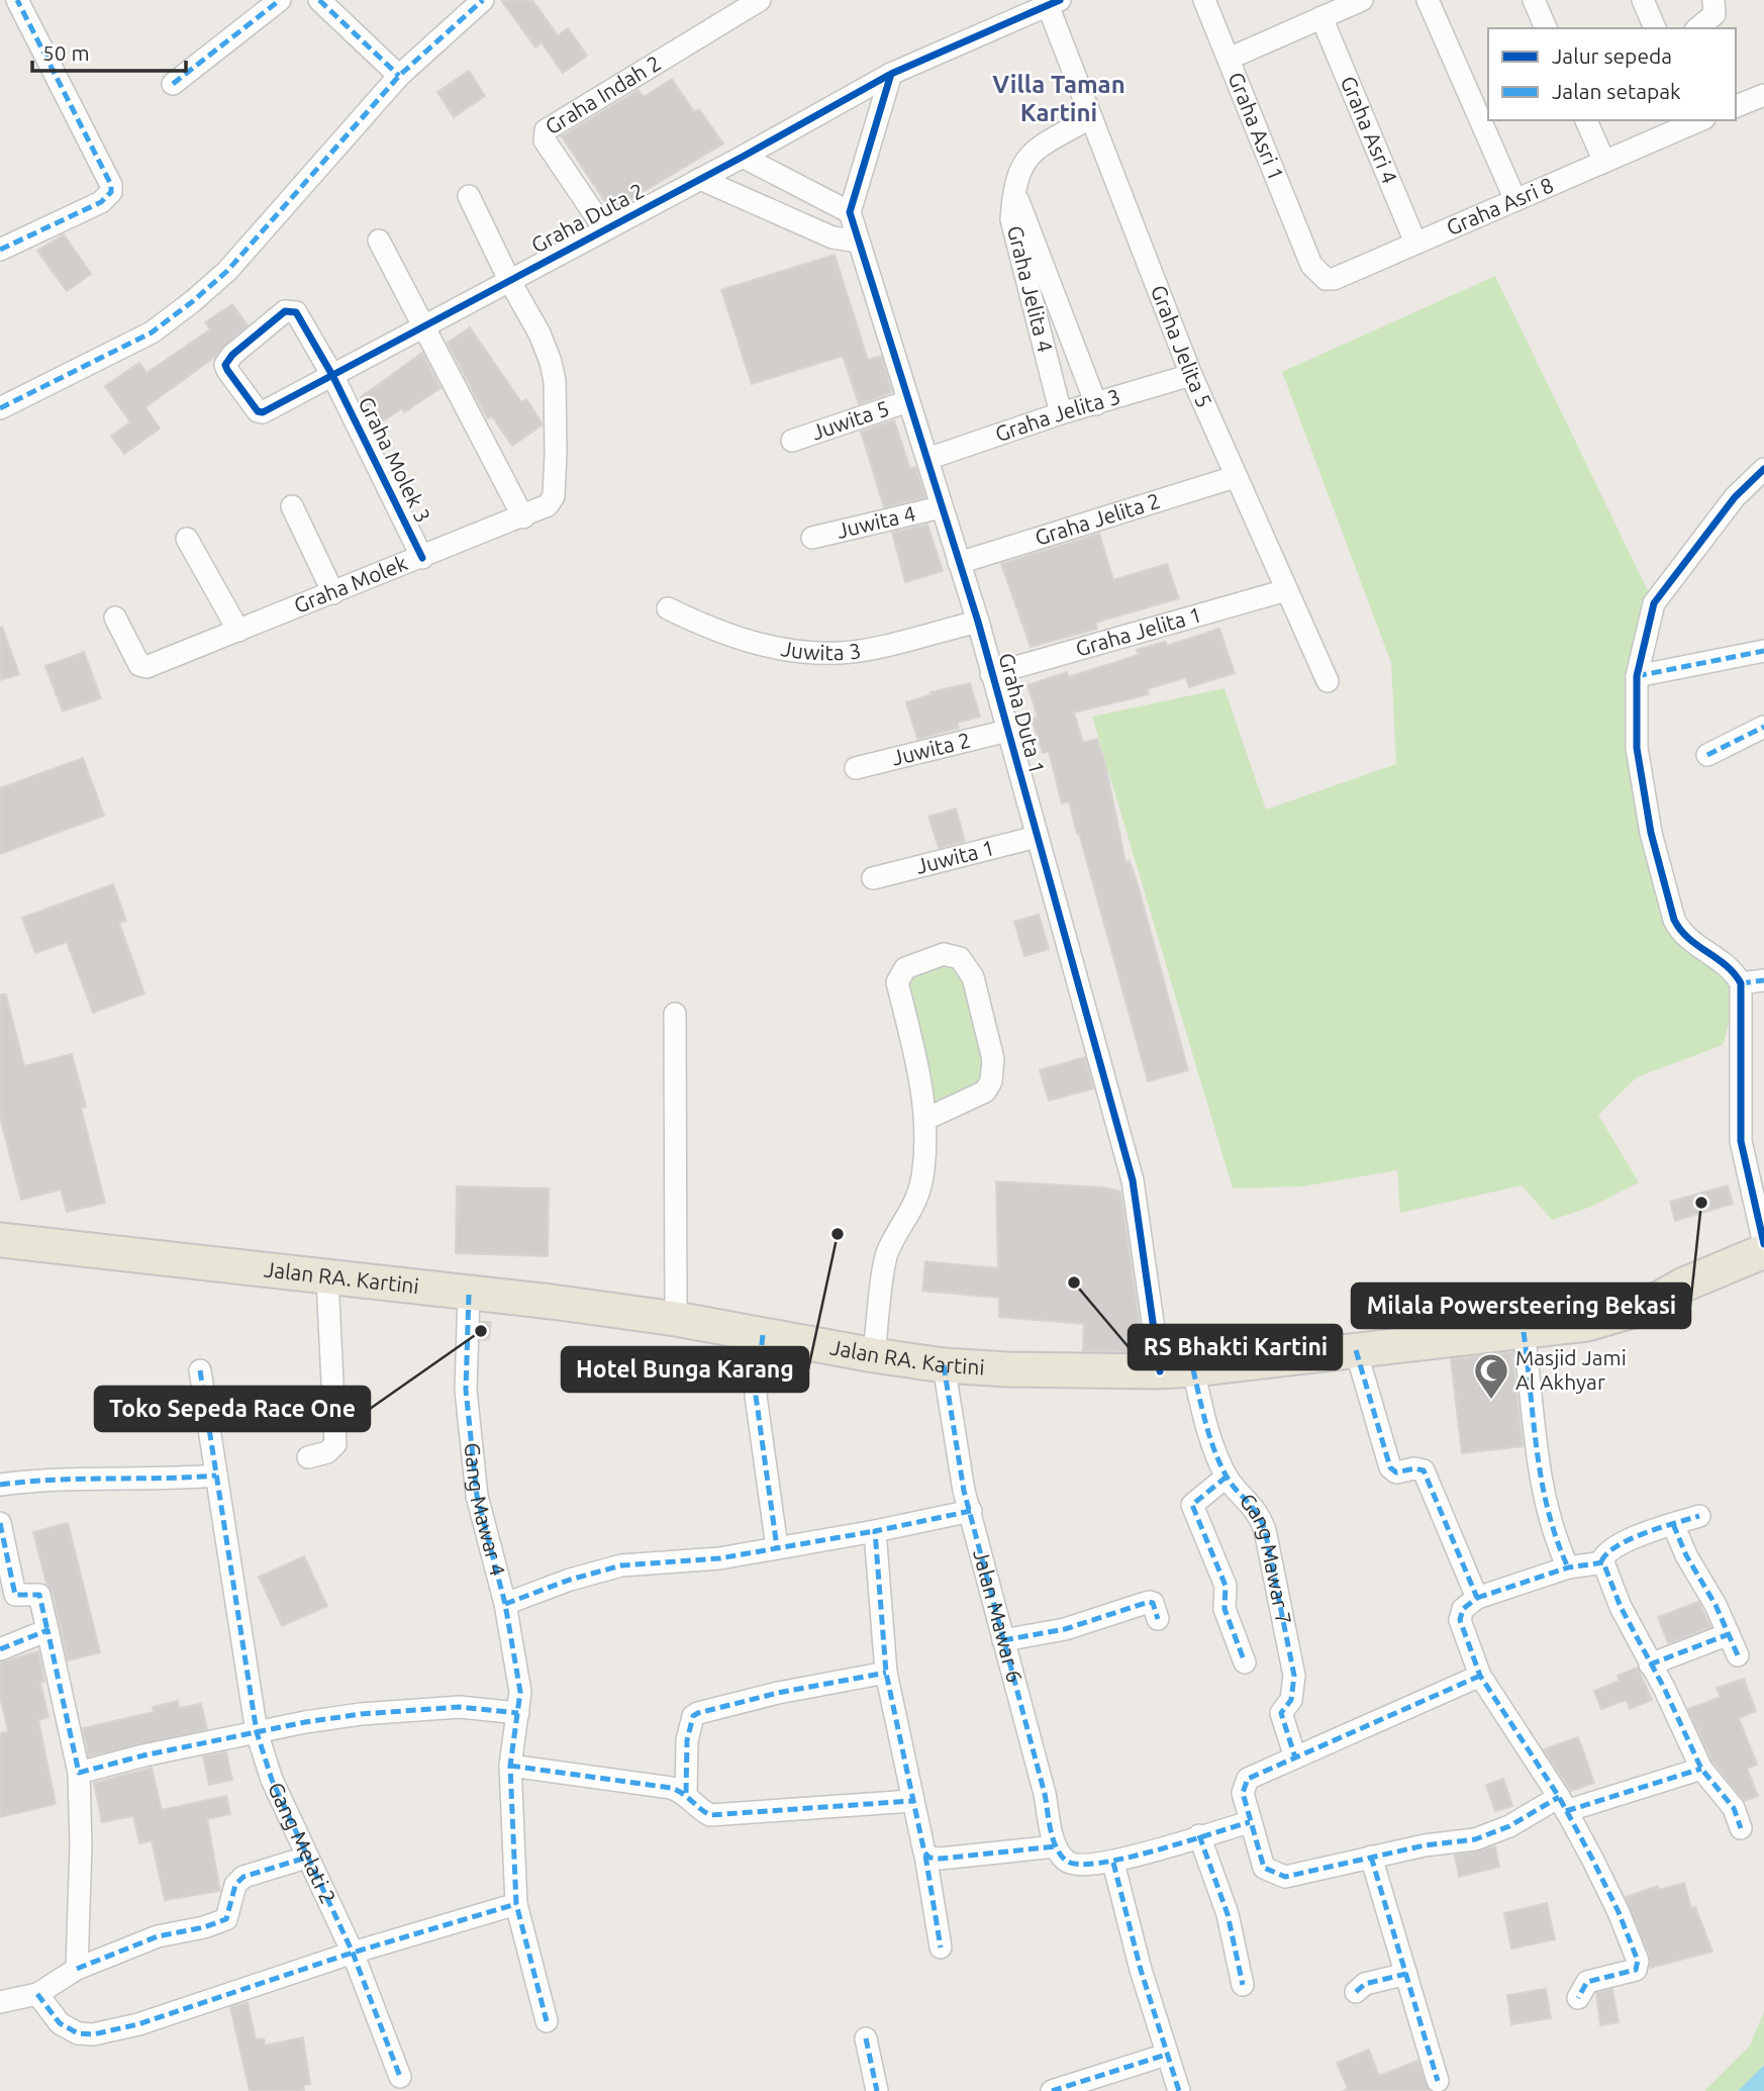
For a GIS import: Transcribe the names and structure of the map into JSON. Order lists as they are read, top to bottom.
{
  "streets": {
    "main road": ["Jalan RA. Kartini"],
    "street": [
      "Graha Indah 2",
      "Graha Asri 1",
      "Graha Asri 4",
      "Graha Asri 8",
      "Graha Duta 2",
      "Graha Jelita 4",
      "Graha Jelita 5",
      "Graha Jelita 3",
      "Juwita 5",
      "Graha Molek 3",
      "Graha Jelita 2",
      "Juwita 4",
      "Graha Molek",
      "Graha Jelita 1",
      "Juwita 3",
      "Graha Duta 1",
      "Juwita 2",
      "Juwita 1",
      "Gang Mawar 4",
      "Gang Mawar 7",
      "Jalan Mawar 6",
      "Gang Melati 2"
    ]
  },
  "crossings": [
    ["Graha Indah 2", "Graha Duta 2"],
    ["Graha Asri 1", "Graha Asri 8"],
    ["Graha Asri 4", "Graha Asri 8"],
    ["Graha Duta 2", "Graha Jelita 5"],
    ["Graha Duta 2", "Graha Molek 3"],
    ["Graha Duta 2", "Graha Molek"],
    ["Graha Jelita 4", "Graha Jelita 5"],
    ["Graha Jelita 4", "Graha Jelita 3"],
    ["Graha Jelita 5", "Graha Jelita 3"],
    ["Graha Jelita 5", "Graha Jelita 2"],
    ["Graha Jelita 5", "Graha Jelita 1"],
    ["Graha Jelita 3", "Graha Duta 1"],
    ["Juwita 5", "Graha Duta 1"],
    ["Graha Molek 3", "Graha Molek"],
    ["Graha Jelita 2", "Graha Duta 1"],
    ["Juwita 4", "Graha Duta 1"],
    ["Graha Jelita 1", "Graha Duta 1"],
    ["Juwita 3", "Graha Duta 1"],
    ["Graha Duta 1", "Juwita 2"],
    ["Graha Duta 1", "Juwita 1"],
    ["Graha Duta 1", "Jalan RA. Kartini"],
    ["Jalan RA. Kartini", "Gang Mawar 4"],
    ["Jalan RA. Kartini", "Gang Mawar 7"],
    ["Jalan RA. Kartini", "Jalan Mawar 6"]
  ],
  "districts": ["Villa Taman Kartini"],
  "places": {
    "other": [
      "Milala Powersteering Bekasi",
      "Hotel Bunga Karang",
      "RS Bhakti Kartini",
      "Toko Sepeda Race One"
    ],
    "mosque": ["Masjid Jami Al Akhyar"]
  },
  "legend": ["Jalur sepeda", "Jalan setapak"],
  "scale_bar": "50 m"
}
